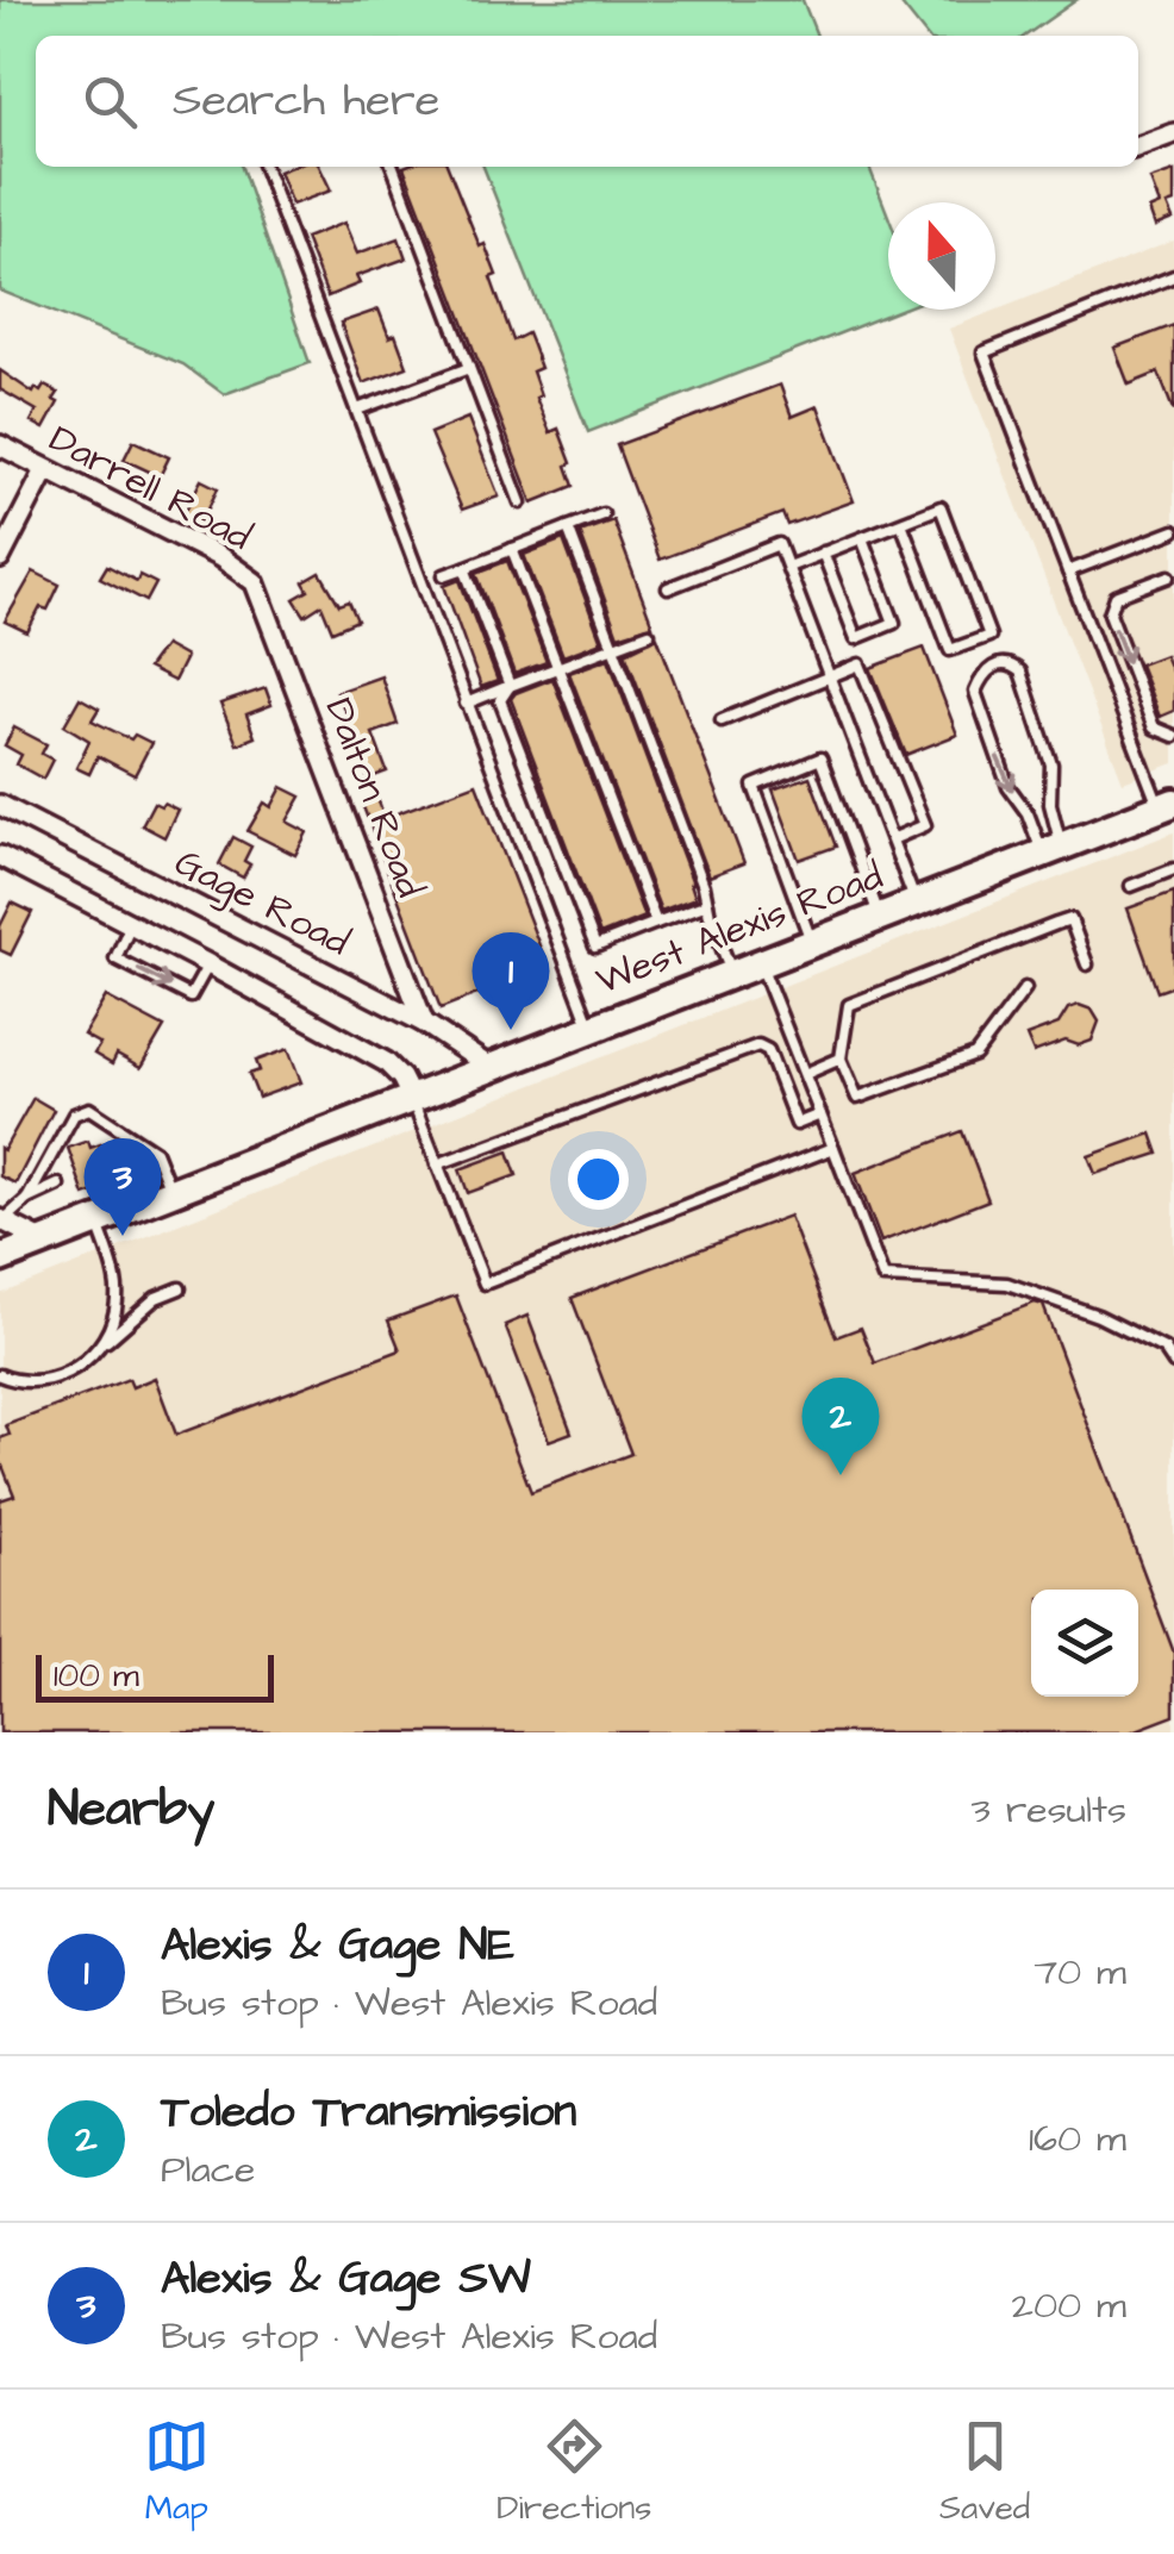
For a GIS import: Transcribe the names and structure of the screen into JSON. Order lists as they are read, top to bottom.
{
  "streets": {
    "main road": ["West Alexis Road"],
    "street": ["Darrell Road", "Dalton Road", "Gage Road"]
  },
  "crossings": [
    ["Darrell Road", "Dalton Road"],
    ["Dalton Road", "Gage Road"],
    ["Gage Road", "West Alexis Road"]
  ],
  "scale_bar": "100 m",
  "north": "top",
  "page": {
    "search": "Search here",
    "pins": ["1", "3", "2"],
    "scale": "100 m",
    "heading": ["Nearby", "3 results"],
    "list": [
      {
        "mark": "1",
        "name": "Alexis & Gage NE",
        "note": "Bus stop · West Alexis Road",
        "value": "70 m"
      },
      {
        "mark": "2",
        "name": "Toledo Transmission",
        "note": "Place",
        "value": "160 m"
      },
      {
        "mark": "3",
        "name": "Alexis & Gage SW",
        "note": "Bus stop · West Alexis Road",
        "value": "200 m"
      }
    ],
    "nav": ["Map", "Directions", "Saved"]
  }
}
